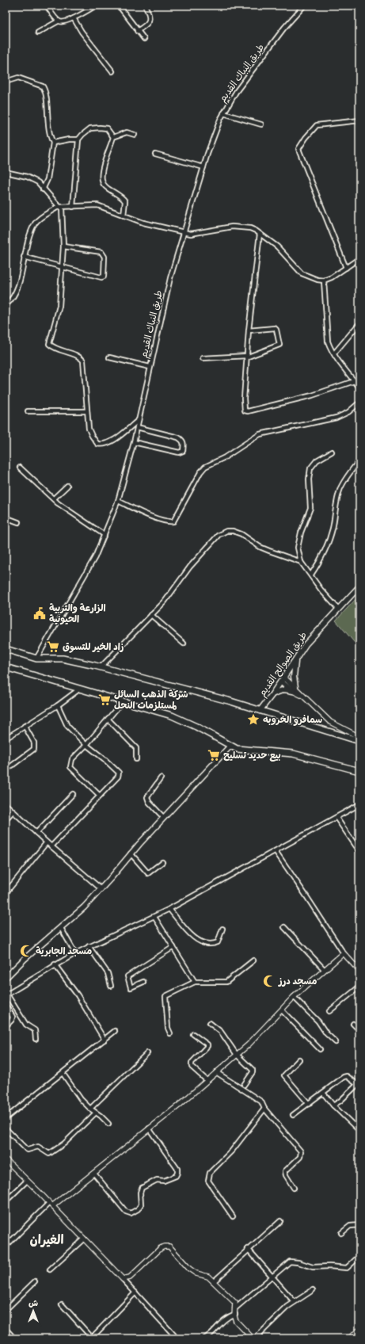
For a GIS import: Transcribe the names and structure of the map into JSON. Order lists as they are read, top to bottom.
{
  "streets": {
    "main road": ["طريق الصوالح القديم"],
    "street": ["طريق النباك القديم"]
  },
  "districts": ["الغيران"],
  "places": {
    "public building": ["الزارعة والتربية الحيونية"],
    "supermarket": ["زاد الخير للتسوق", "شركة الذهب السائل لمستلزمات النحل", "بيع حديد تسليح"],
    "place": ["سمافرو الخروبه"],
    "mosque": ["مسجد الجابرية", "مسجد درز"]
  },
  "north": "top"
}
